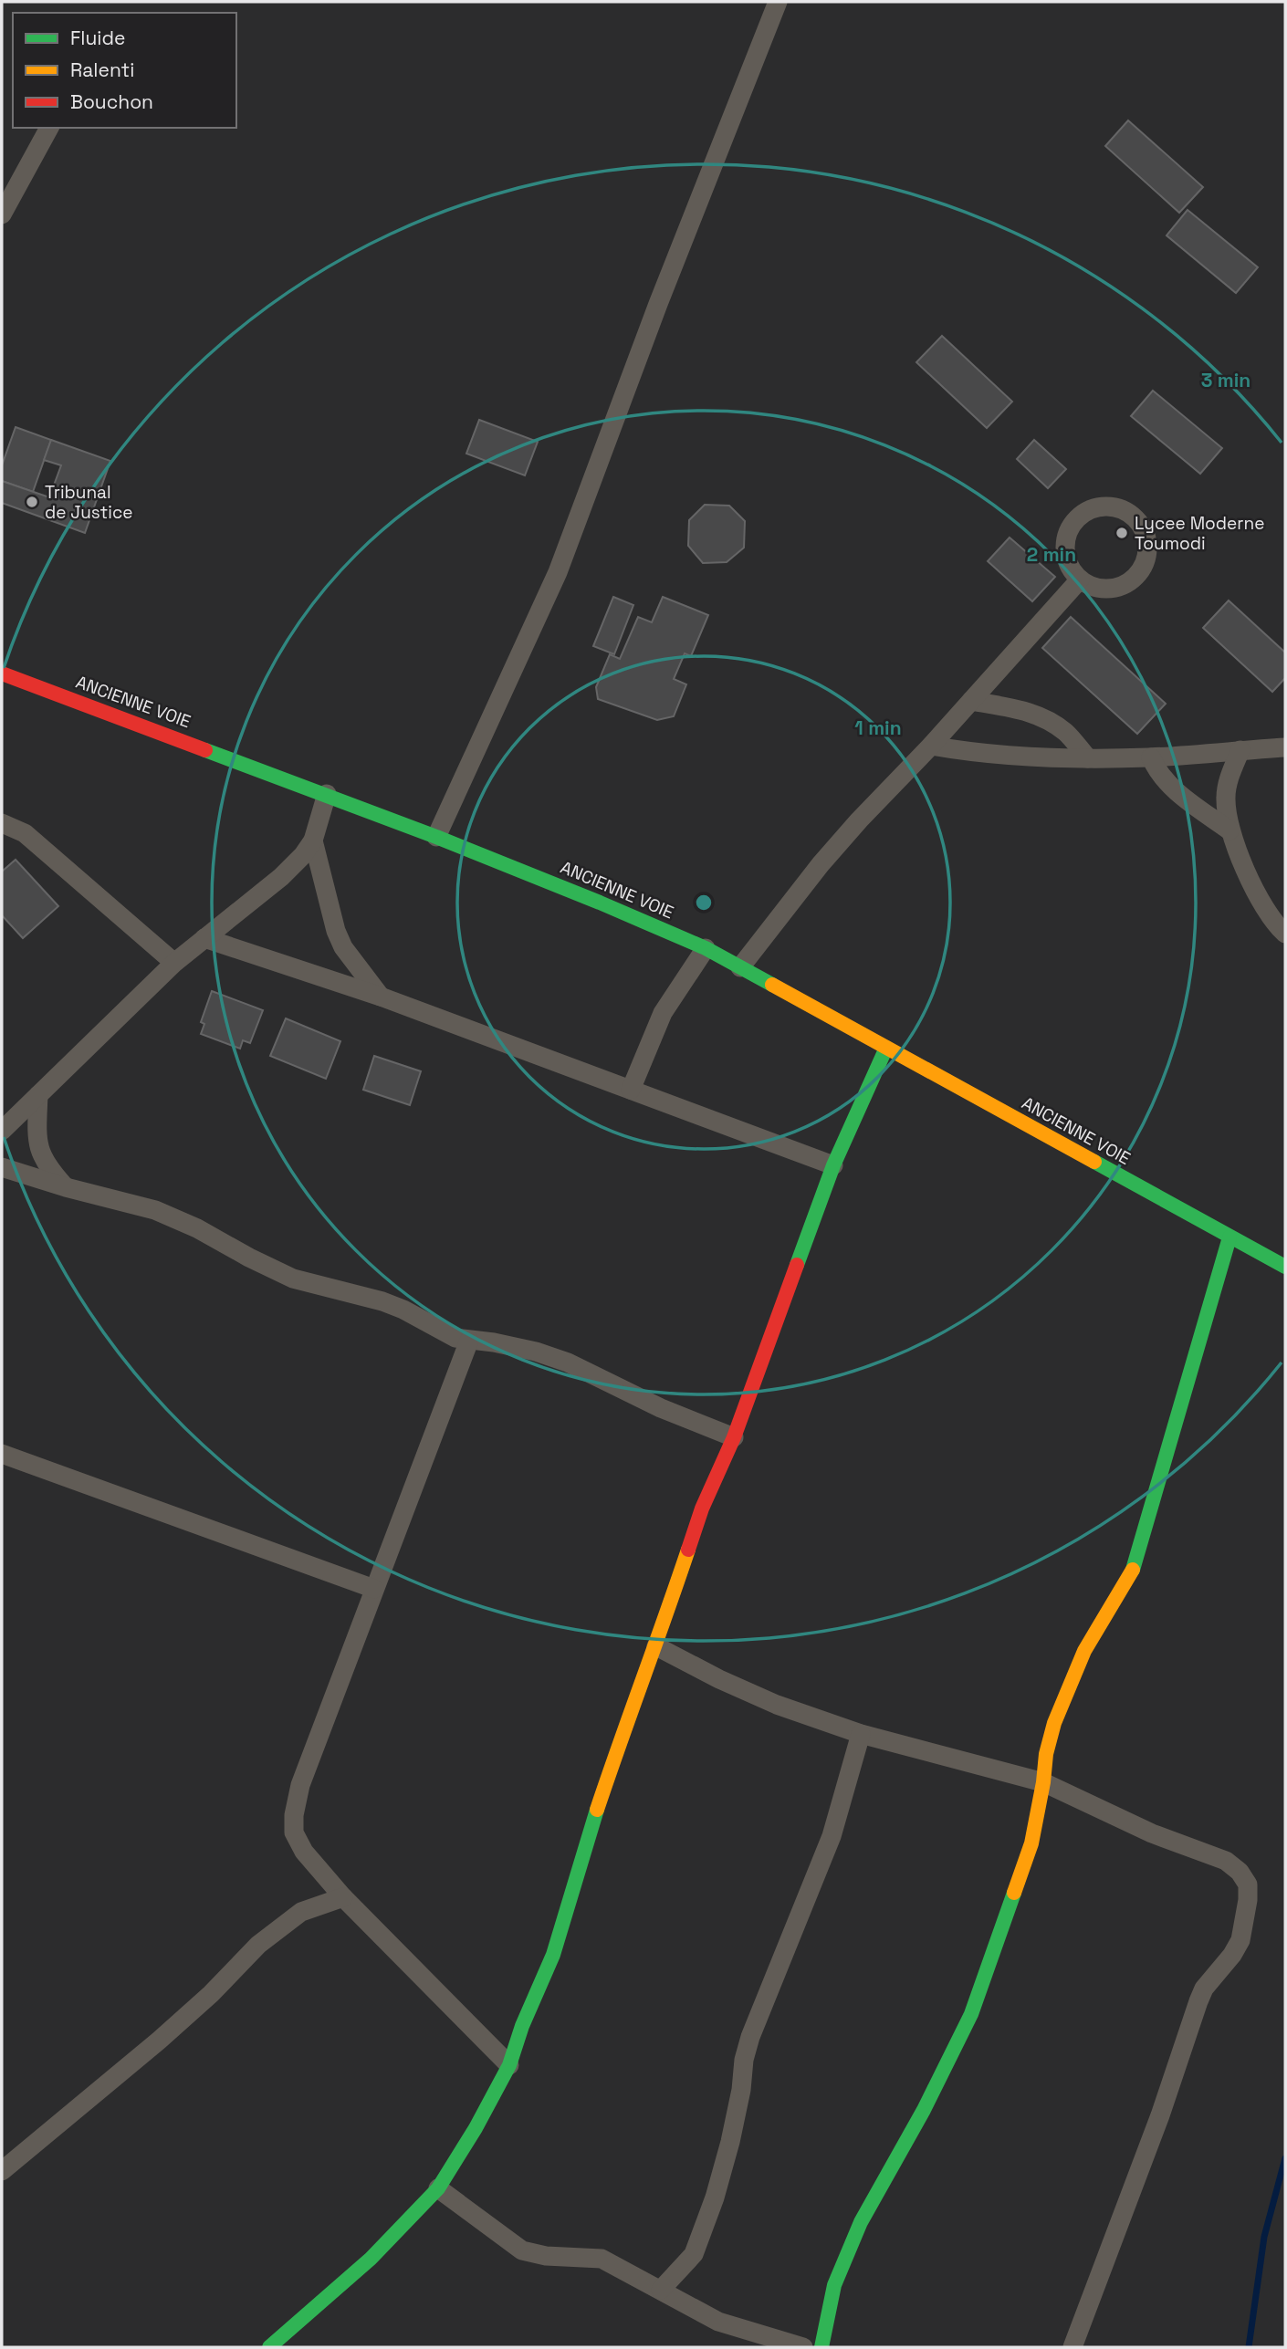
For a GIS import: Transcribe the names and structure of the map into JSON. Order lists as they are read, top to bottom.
{
  "streets": {
    "street": ["ANCIENNE VOIE"]
  },
  "places": ["Tribunal de Justice", "Lycee Moderne Toumodi"],
  "legend": ["Fluide", "Ralenti", "Bouchon"],
  "rings": ["3 min", "2 min", "1 min"]
}
